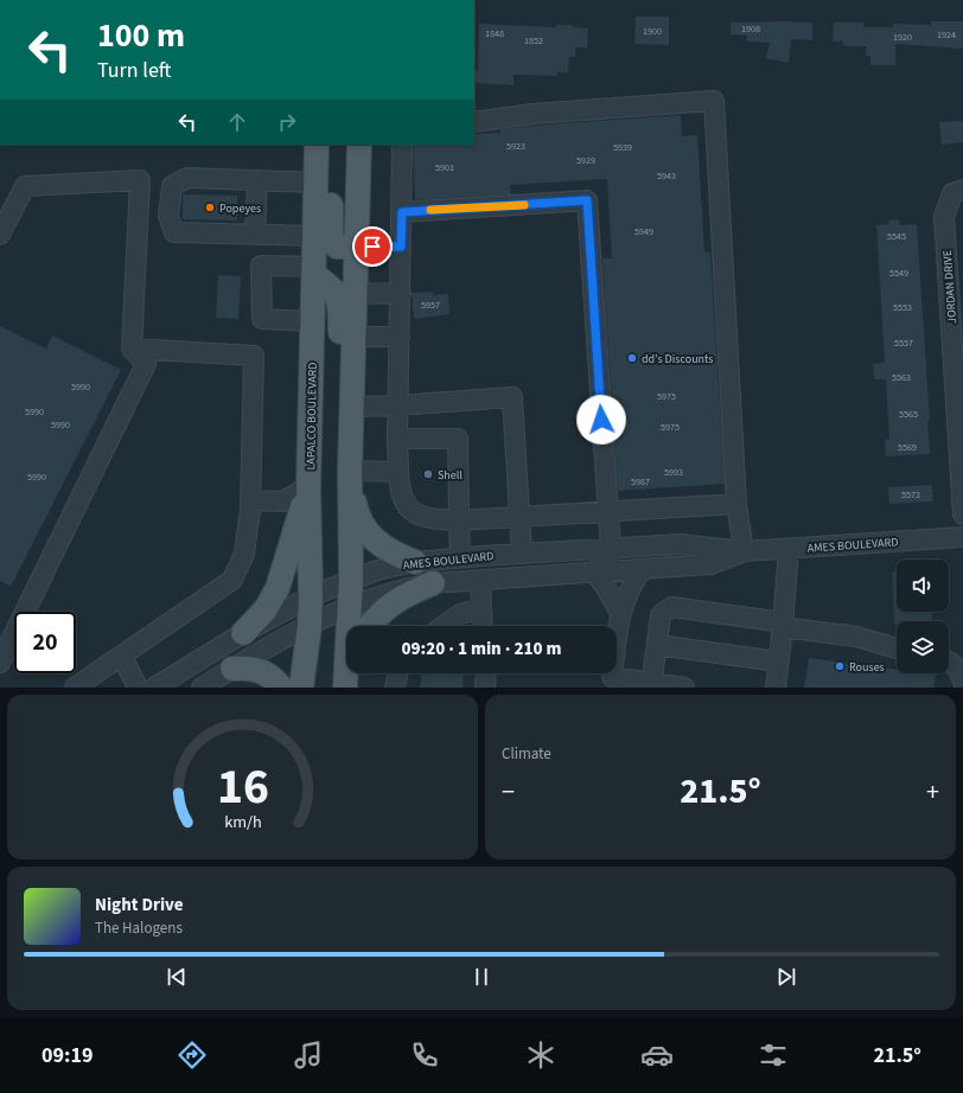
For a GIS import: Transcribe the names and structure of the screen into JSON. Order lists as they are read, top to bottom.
{
  "streets": {
    "main road": ["LAPALCO BOULEVARD"],
    "street": ["JORDAN DRIVE", "AMES BOULEVARD"]
  },
  "crossings": [
    ["LAPALCO BOULEVARD", "AMES BOULEVARD"]
  ],
  "places": [
    "Popeyes",
    "dd's Discounts",
    "Shell",
    "Rouses"
  ],
  "house_numbers": [
    "1908",
    "1900",
    "1848",
    "1924",
    "1920",
    "1852",
    "5923",
    "5939",
    "5929",
    "5901",
    "5943",
    "5949",
    "5545",
    "5549",
    "5957",
    "5553",
    "5557",
    "5563",
    "5990",
    "5975",
    "5990",
    "5565",
    "5990",
    "5975",
    "5569",
    "5993",
    "5990",
    "5987",
    "5573"
  ],
  "page": {
    "turn": ["100 m", "Turn left"],
    "limit": "20",
    "trip": "09:20 · 1 min · 210 m",
    "tile": "Climate",
    "heat": ["−", "21.5°", "+"],
    "song": ["Night Drive", "The Halogens"],
    "tabs": ["09:19", "21.5°"],
    "gauge": ["16", "km/h"]
  }
}
